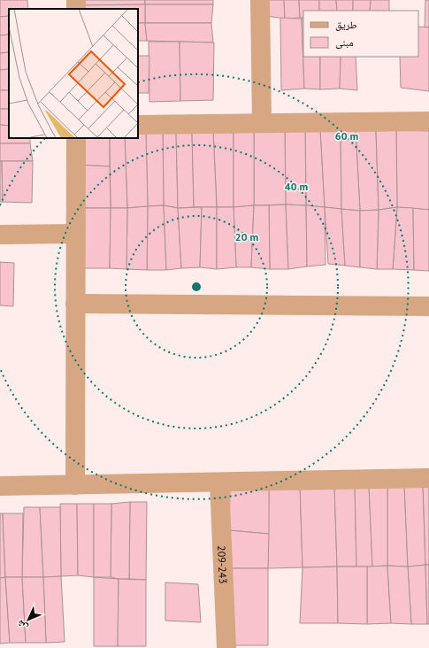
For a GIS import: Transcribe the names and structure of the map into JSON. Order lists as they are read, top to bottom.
{
  "streets": {
    "street": ["209-243"]
  },
  "legend": ["طريق", "مبنى"],
  "north": "bottom left",
  "rings": ["60 m", "40 m", "20 m"]
}
